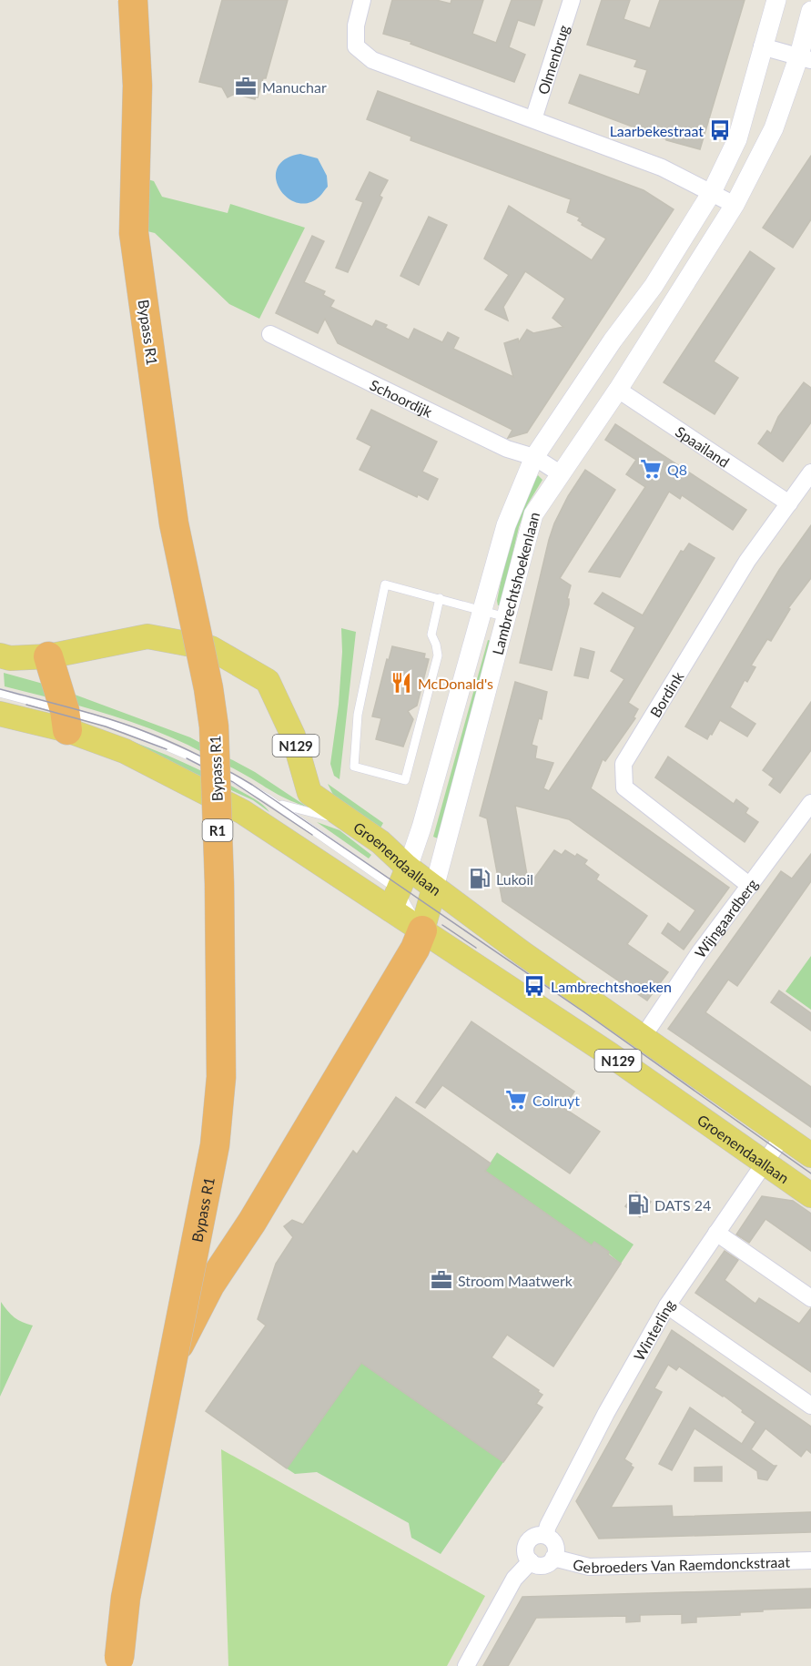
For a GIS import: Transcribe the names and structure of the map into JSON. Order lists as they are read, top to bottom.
{
  "streets": {
    "highway": ["Bypass R1", "R1"],
    "main road": ["N129", "Groenendaallaan"],
    "street": [
      "Olmenbrug",
      "Schoordijk",
      "Spaailand",
      "Lambrechtshoekenlaan",
      "Bordink",
      "Wijngaardberg",
      "Winterling",
      "Gebroeders Van Raemdonckstraat"
    ]
  },
  "crossings": [
    ["Schoordijk", "Lambrechtshoekenlaan"],
    ["Spaailand", "Lambrechtshoekenlaan"],
    ["Spaailand", "Bordink"],
    ["Lambrechtshoekenlaan", "Groenendaallaan"],
    ["Bordink", "Wijngaardberg"],
    ["Groenendaallaan", "Wijngaardberg"],
    ["Groenendaallaan", "Winterling"],
    ["Winterling", "Gebroeders Van Raemdonckstraat"]
  ],
  "places": {
    "office": ["Manuchar", "Stroom Maatwerk"],
    "bus stop": ["Laarbekestraat", "Lambrechtshoeken"],
    "supermarket": ["Q8", "Colruyt"],
    "restaurant": ["McDonald's"],
    "fuel station": ["Lukoil", "DATS 24"]
  }
}
